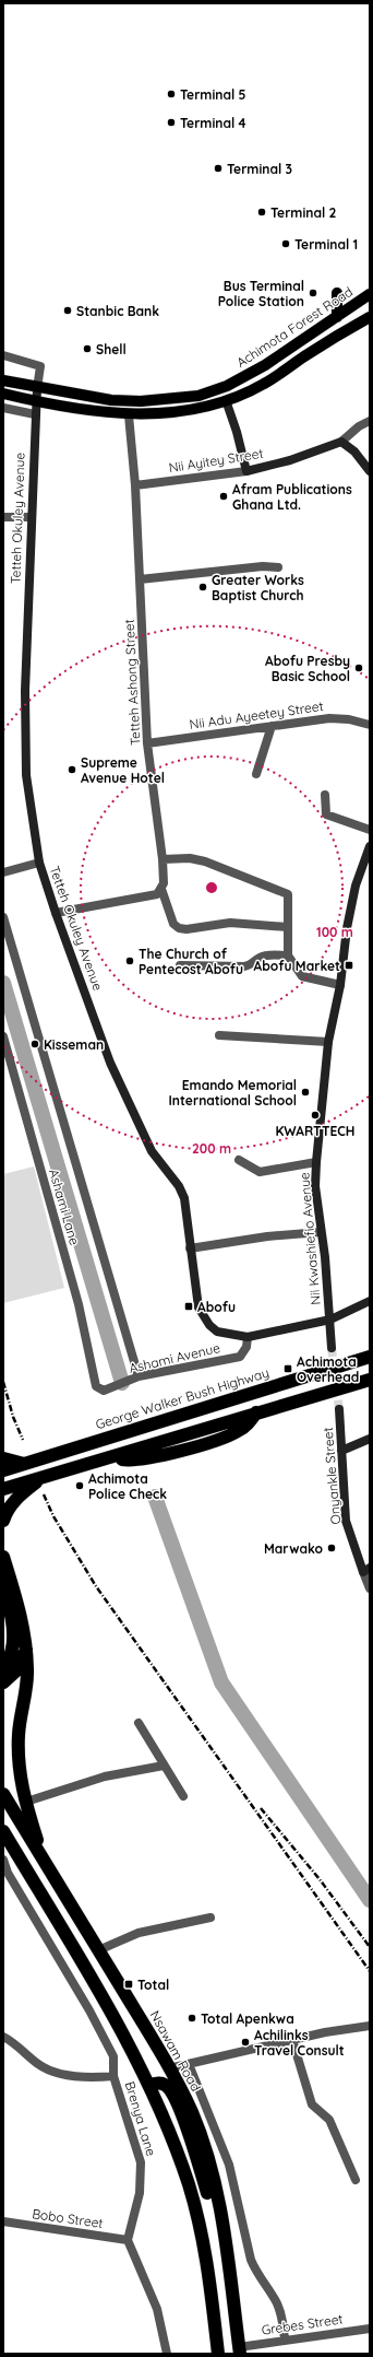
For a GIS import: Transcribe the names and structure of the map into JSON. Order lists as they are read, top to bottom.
{
  "streets": {
    "highway": ["George Walker Bush Highway", "Nsawam Road"],
    "main road": ["Achimota Forest Road"],
    "street": [
      "Nii Ayitey Street",
      "Tetteh Okuley Avenue",
      "Tetteh Ashong Street",
      "Nii Adu Ayeetey Street",
      "Ashami Lane",
      "Nii Kwashiefio Avenue",
      "Ashami Avenue",
      "Onyankle Street",
      "Brenya Lane",
      "Bobo Street",
      "Grebes Street"
    ]
  },
  "crossings": [
    ["Achimota Forest Road", "Tetteh Okuley Avenue"],
    ["Nii Ayitey Street", "Tetteh Ashong Street"],
    ["Tetteh Okuley Avenue", "Nii Kwashiefio Avenue"],
    ["Tetteh Okuley Avenue", "Ashami Avenue"],
    ["Tetteh Ashong Street", "Nii Adu Ayeetey Street"],
    ["Ashami Lane", "Ashami Avenue"],
    ["Nsawam Road", "Grebes Street"],
    ["Brenya Lane", "Bobo Street"]
  ],
  "places": {
    "other": [
      "Terminal 5",
      "Terminal 4",
      "Terminal 3",
      "Terminal 2",
      "Terminal 1",
      "Bus Terminal Police Station",
      "Stanbic Bank",
      "Shell",
      "Afram Publications Ghana Ltd.",
      "Greater Works Baptist Church",
      "Abofu Presby Basic School",
      "Supreme Avenue Hotel",
      "The Church of Pentecost Abofu",
      "Kisseman",
      "Emando Memorial International School",
      "KWARTTECH",
      "Achimota Police Check",
      "Marwako",
      "Total Apenkwa",
      "Achilinks Travel Consult"
    ],
    "transit": [
      "Abofu Market",
      "Abofu",
      "Achimota Overhead",
      "Total"
    ]
  },
  "rings": ["100 m", "200 m"]
}
